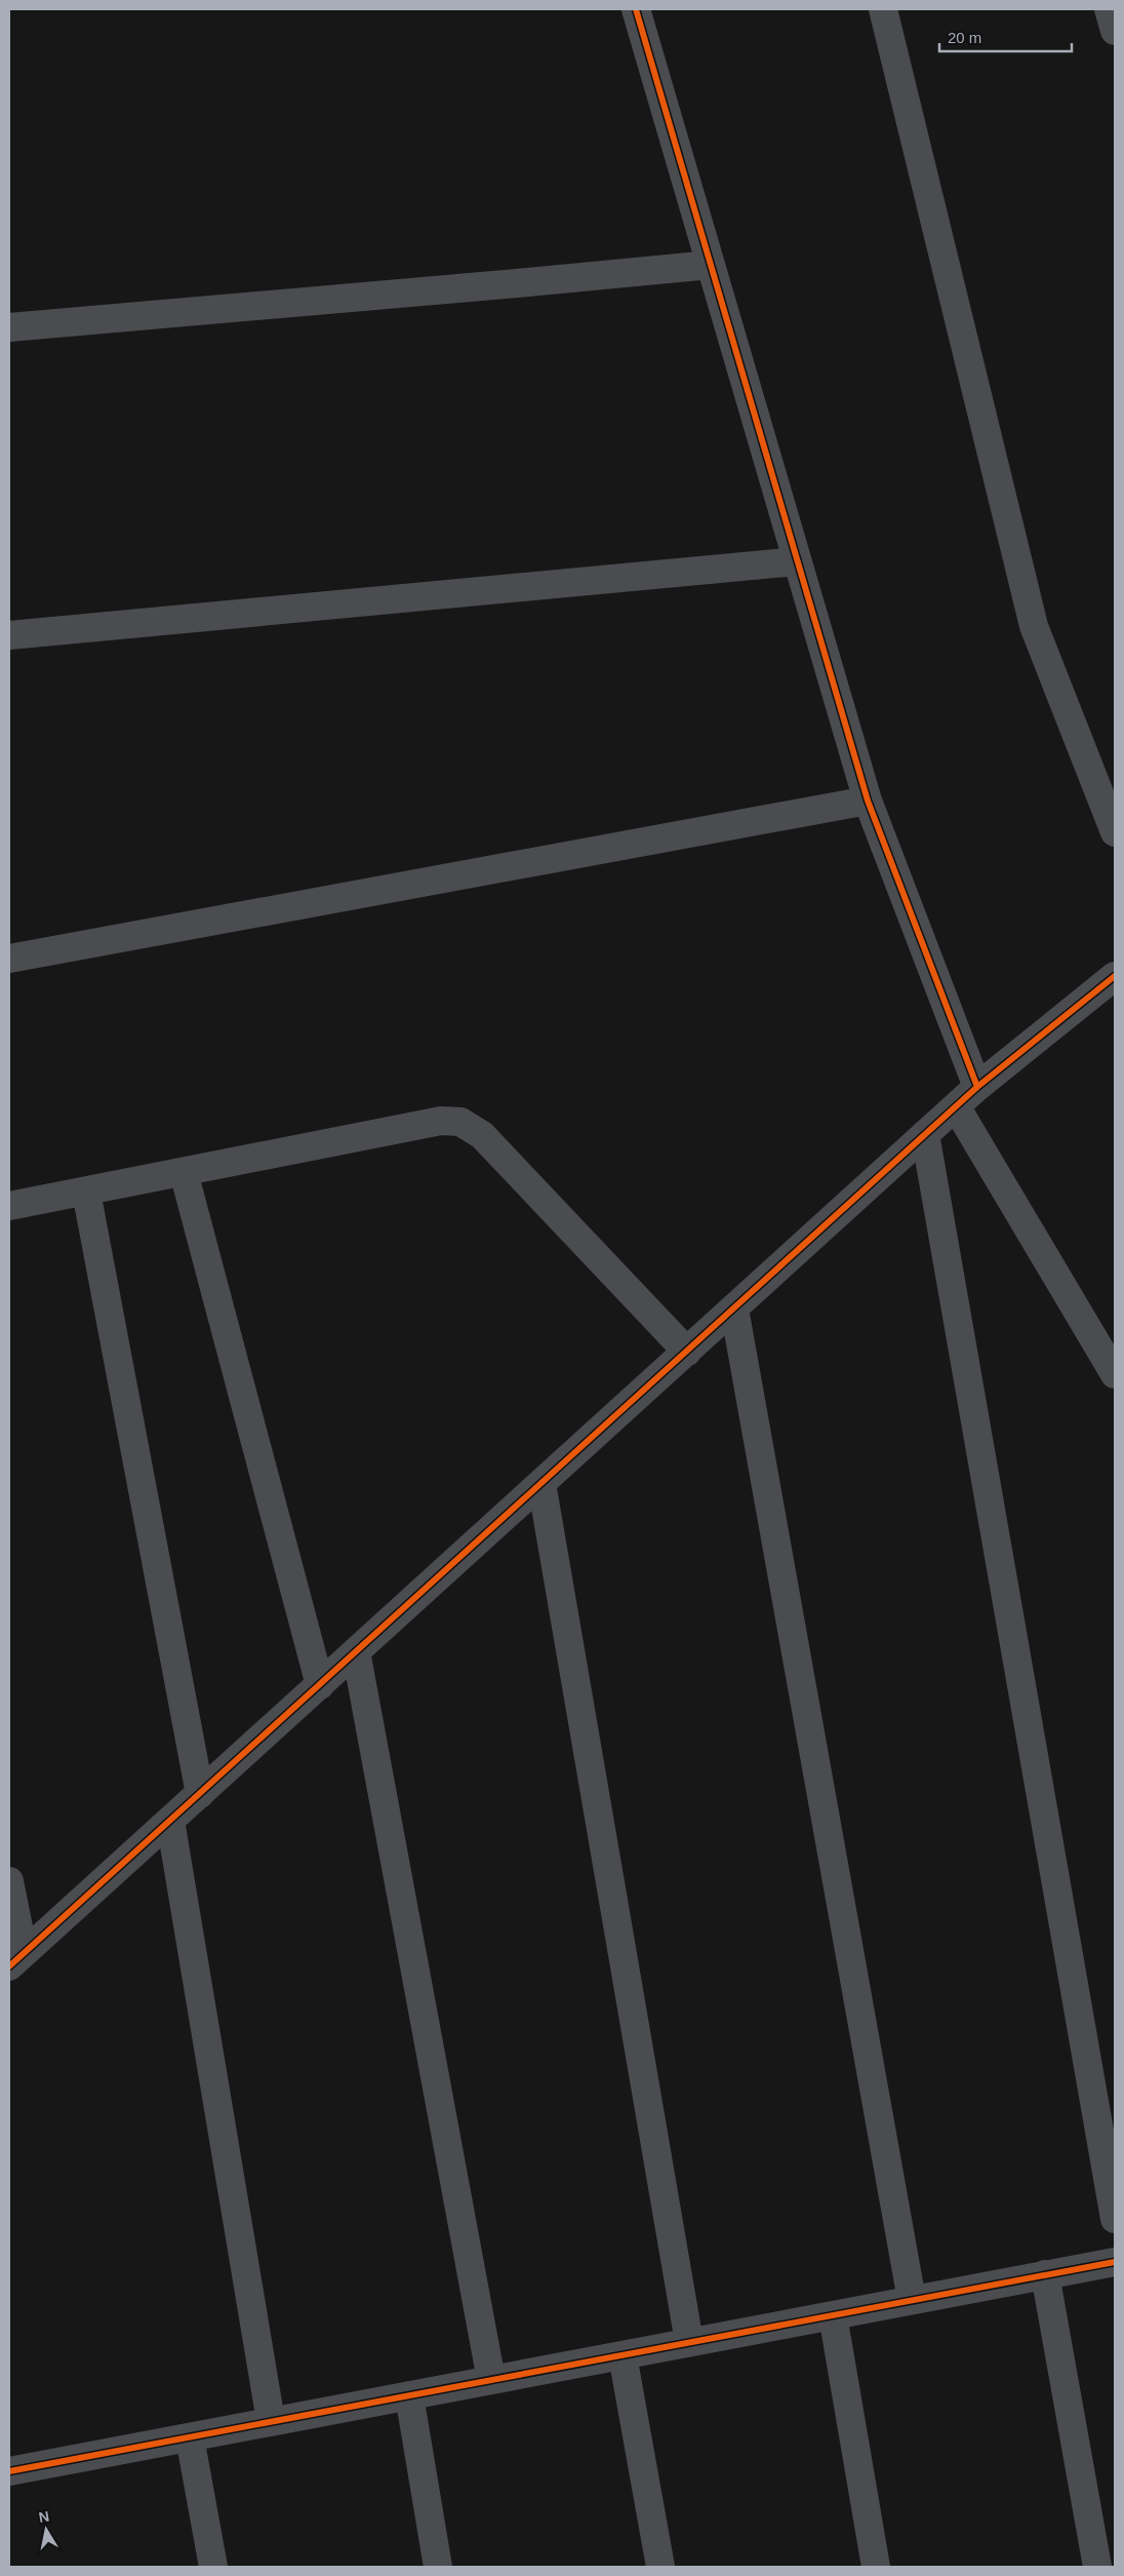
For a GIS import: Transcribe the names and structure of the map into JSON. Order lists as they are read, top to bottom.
{
  "scale_bar": "20 m",
  "north": "top"
}
